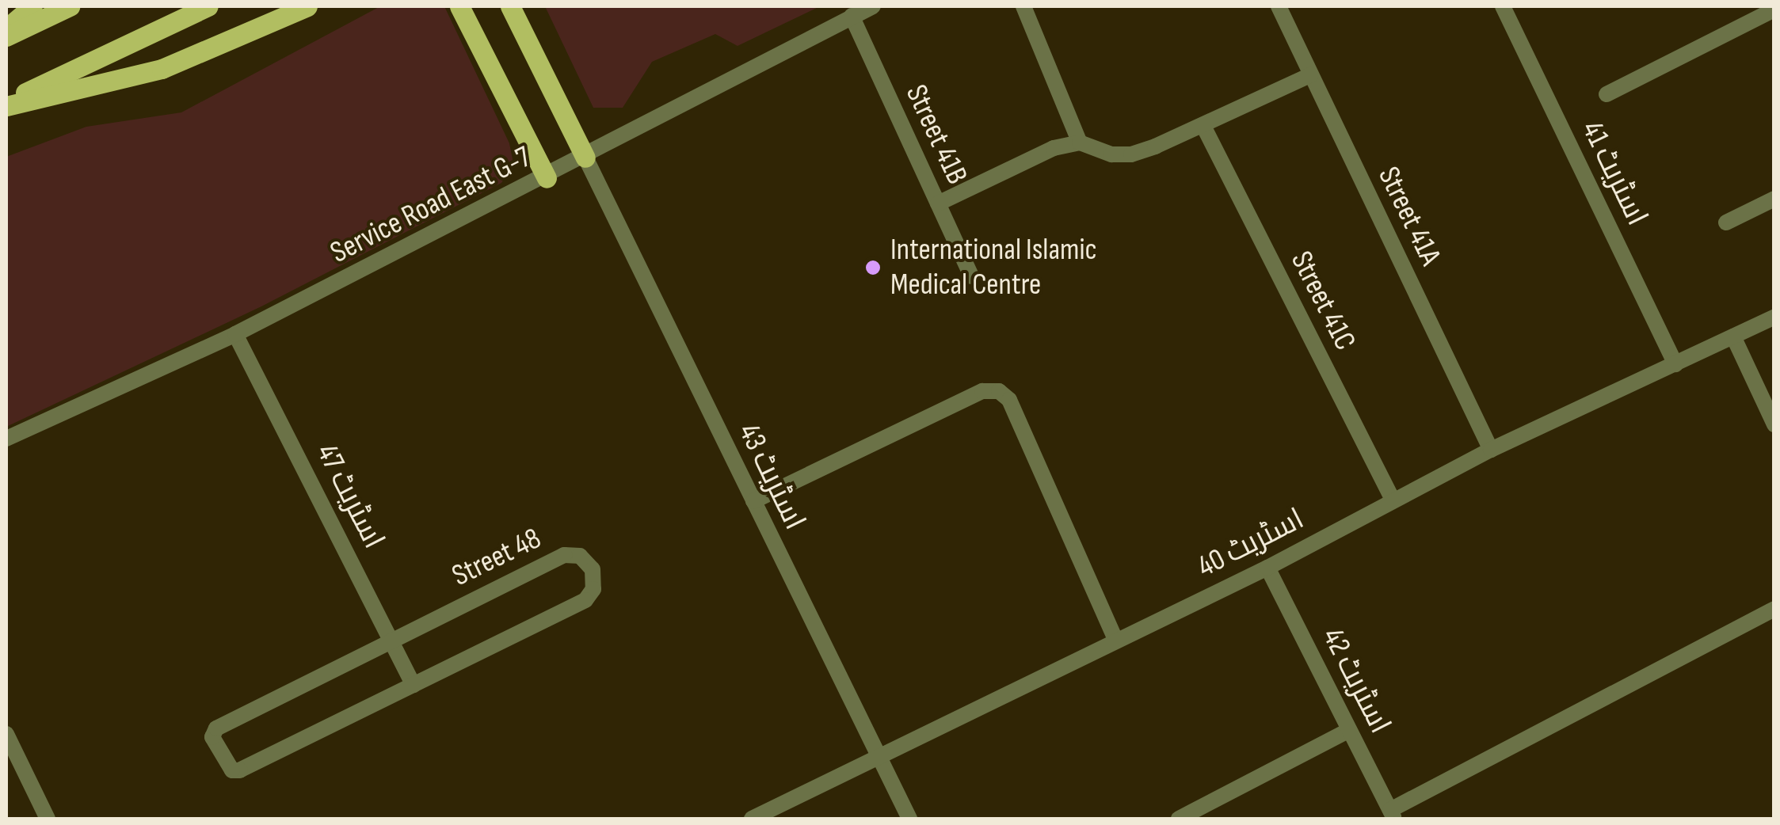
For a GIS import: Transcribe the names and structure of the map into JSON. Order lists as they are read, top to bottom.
{
  "streets": {
    "street": [
      "Street 41B",
      "اسٹریٹ 41",
      "Service Road East G-7",
      "Street 41A",
      "Street 41C",
      "اسٹریٹ 43",
      "اسٹریٹ 47",
      "اسٹریٹ 40",
      "Street 48",
      "اسٹریٹ 42"
    ]
  },
  "crossings": [
    ["Street 41B", "Service Road East G-7"],
    ["اسٹریٹ 41", "اسٹریٹ 40"],
    ["Service Road East G-7", "اسٹریٹ 43"],
    ["Service Road East G-7", "اسٹریٹ 47"],
    ["Street 41A", "اسٹریٹ 40"],
    ["Street 41C", "اسٹریٹ 40"],
    ["اسٹریٹ 43", "اسٹریٹ 40"],
    ["اسٹریٹ 47", "Street 48"],
    ["اسٹریٹ 40", "اسٹریٹ 42"]
  ],
  "places": ["International Islamic Medical Centre"]
}
